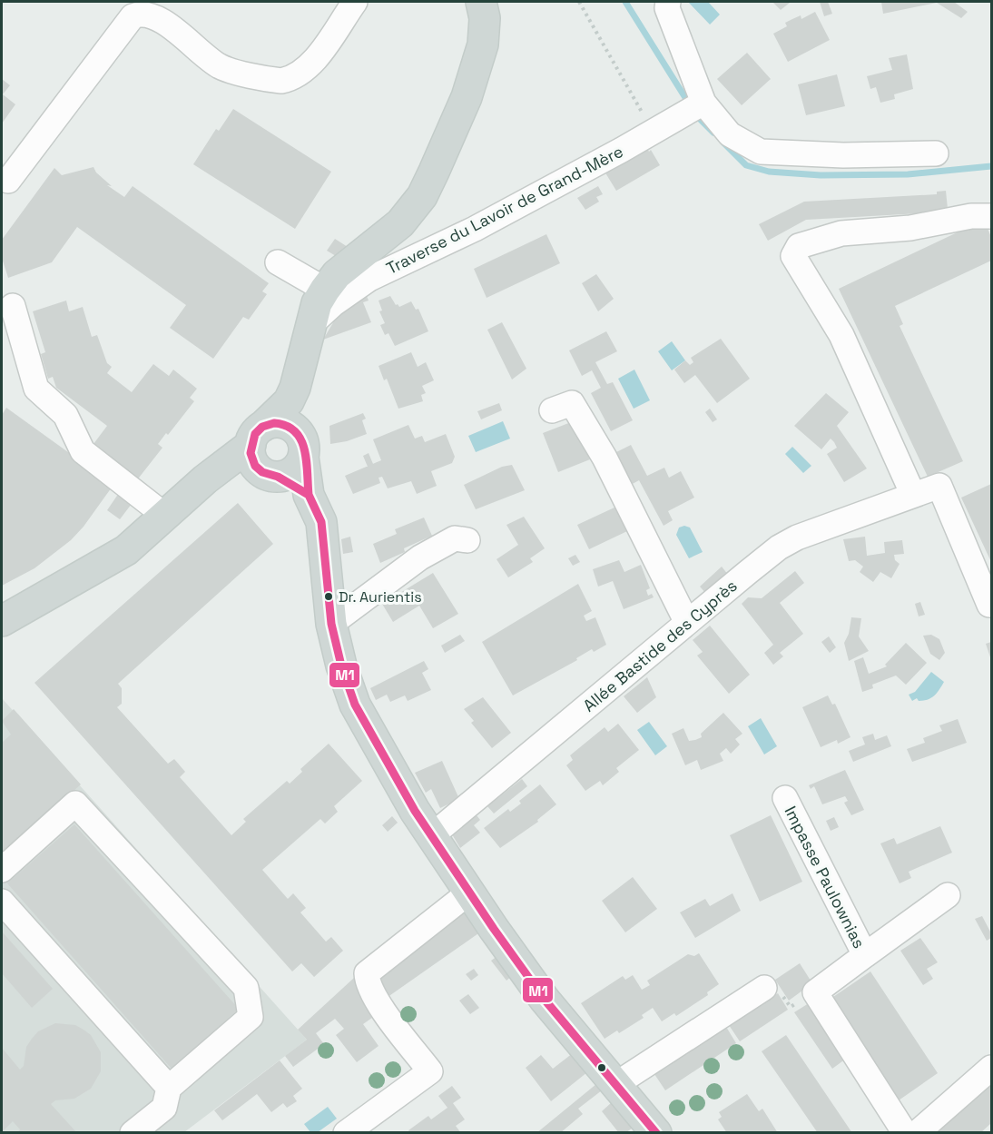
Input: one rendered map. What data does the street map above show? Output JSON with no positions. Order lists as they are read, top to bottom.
{
  "streets": {
    "street": ["Traverse du Lavoir de Grand-Mère", "Allée Bastide des Cyprès", "Impasse Paulownias"]
  },
  "places": ["Dr. Aurientis"],
  "lines": ["transit line M1"]
}
